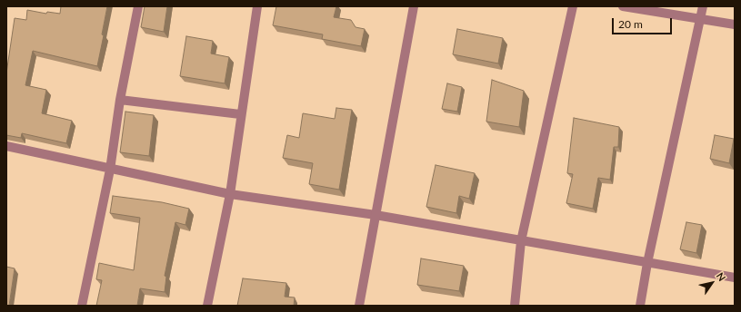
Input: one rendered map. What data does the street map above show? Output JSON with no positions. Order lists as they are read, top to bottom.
{
  "scale_bar": "20 m",
  "north": "top right"
}
